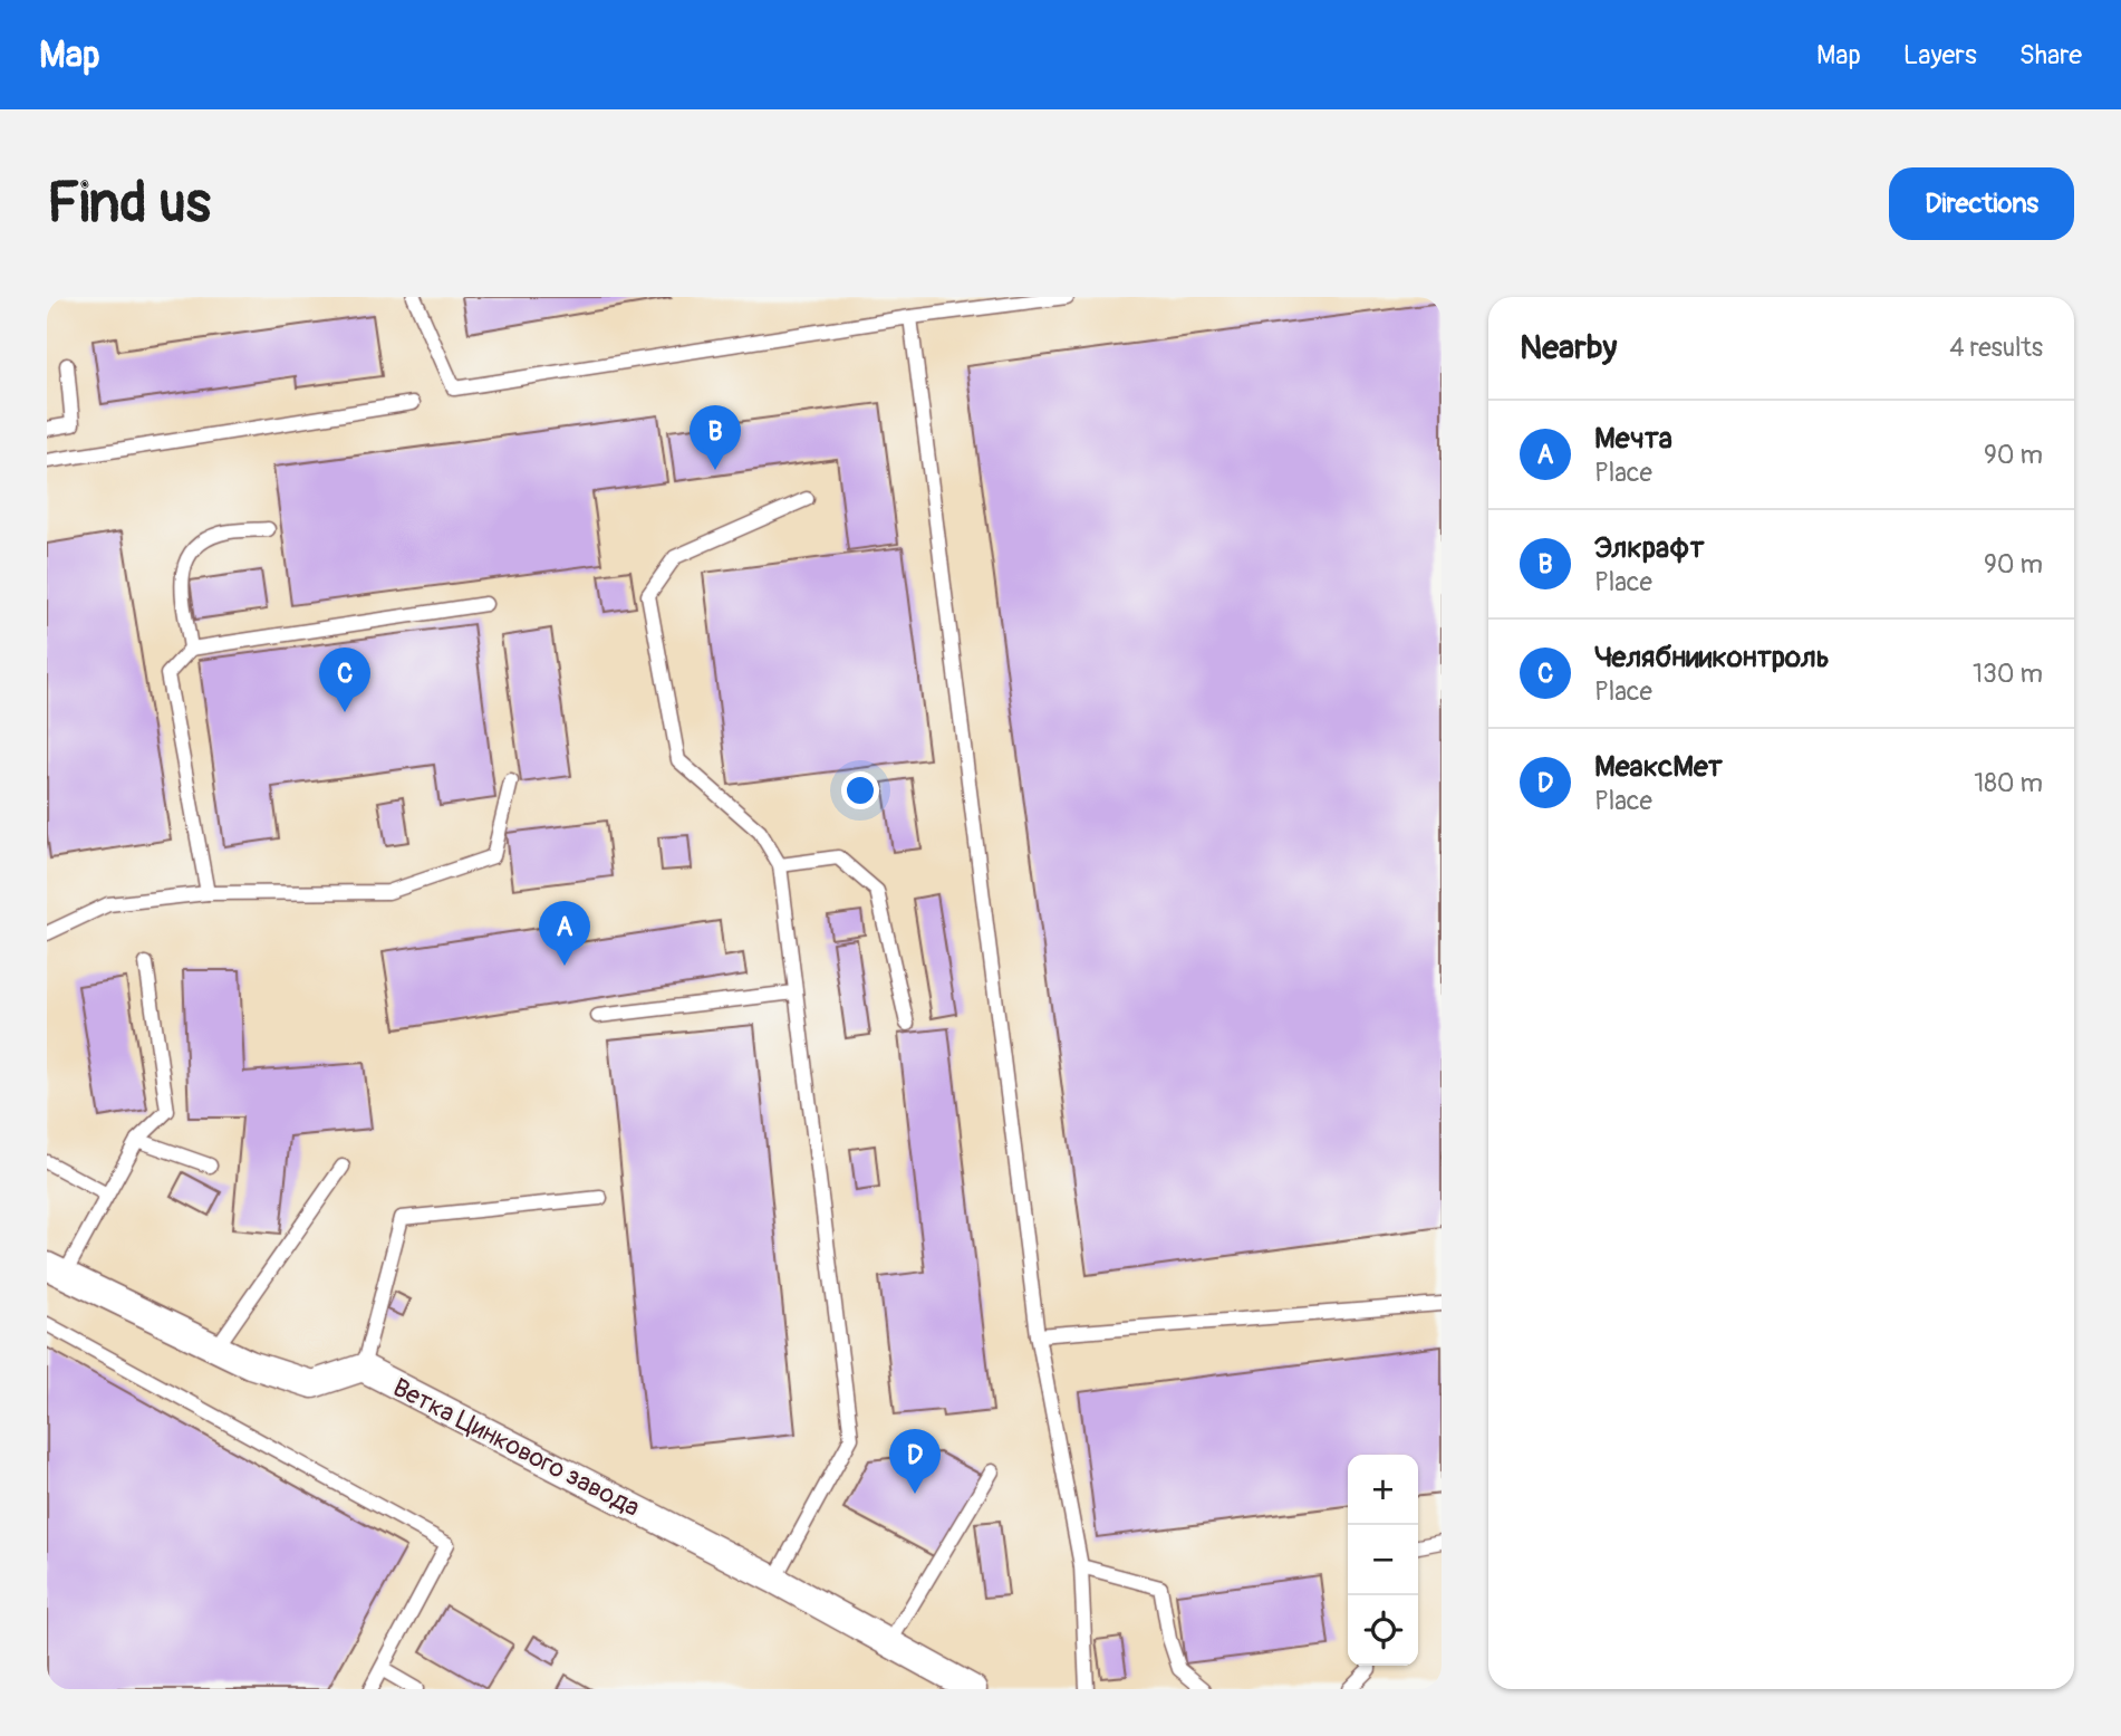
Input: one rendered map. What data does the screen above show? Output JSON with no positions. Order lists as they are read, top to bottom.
{
  "streets": {
    "street": ["Ветка Цинкового завода"]
  },
  "page": {
    "header": "Map",
    "nav": ["Map", "Layers", "Share"],
    "buttons": "Directions",
    "title": "Find us",
    "heading": ["Nearby", "4 results"],
    "list": [
      {
        "mark": "A",
        "name": "Мечта",
        "note": "Place",
        "value": "90 m"
      },
      {
        "mark": "B",
        "name": "Элкрафт",
        "note": "Place",
        "value": "90 m"
      },
      {
        "mark": "C",
        "name": "Челябнииконтроль",
        "note": "Place",
        "value": "130 m"
      },
      {
        "mark": "D",
        "name": "МеаксМет",
        "note": "Place",
        "value": "180 m"
      }
    ],
    "pins": [
      "B",
      "C",
      "A",
      "D"
    ],
    "map_buttons": ["+", "−"]
  }
}
